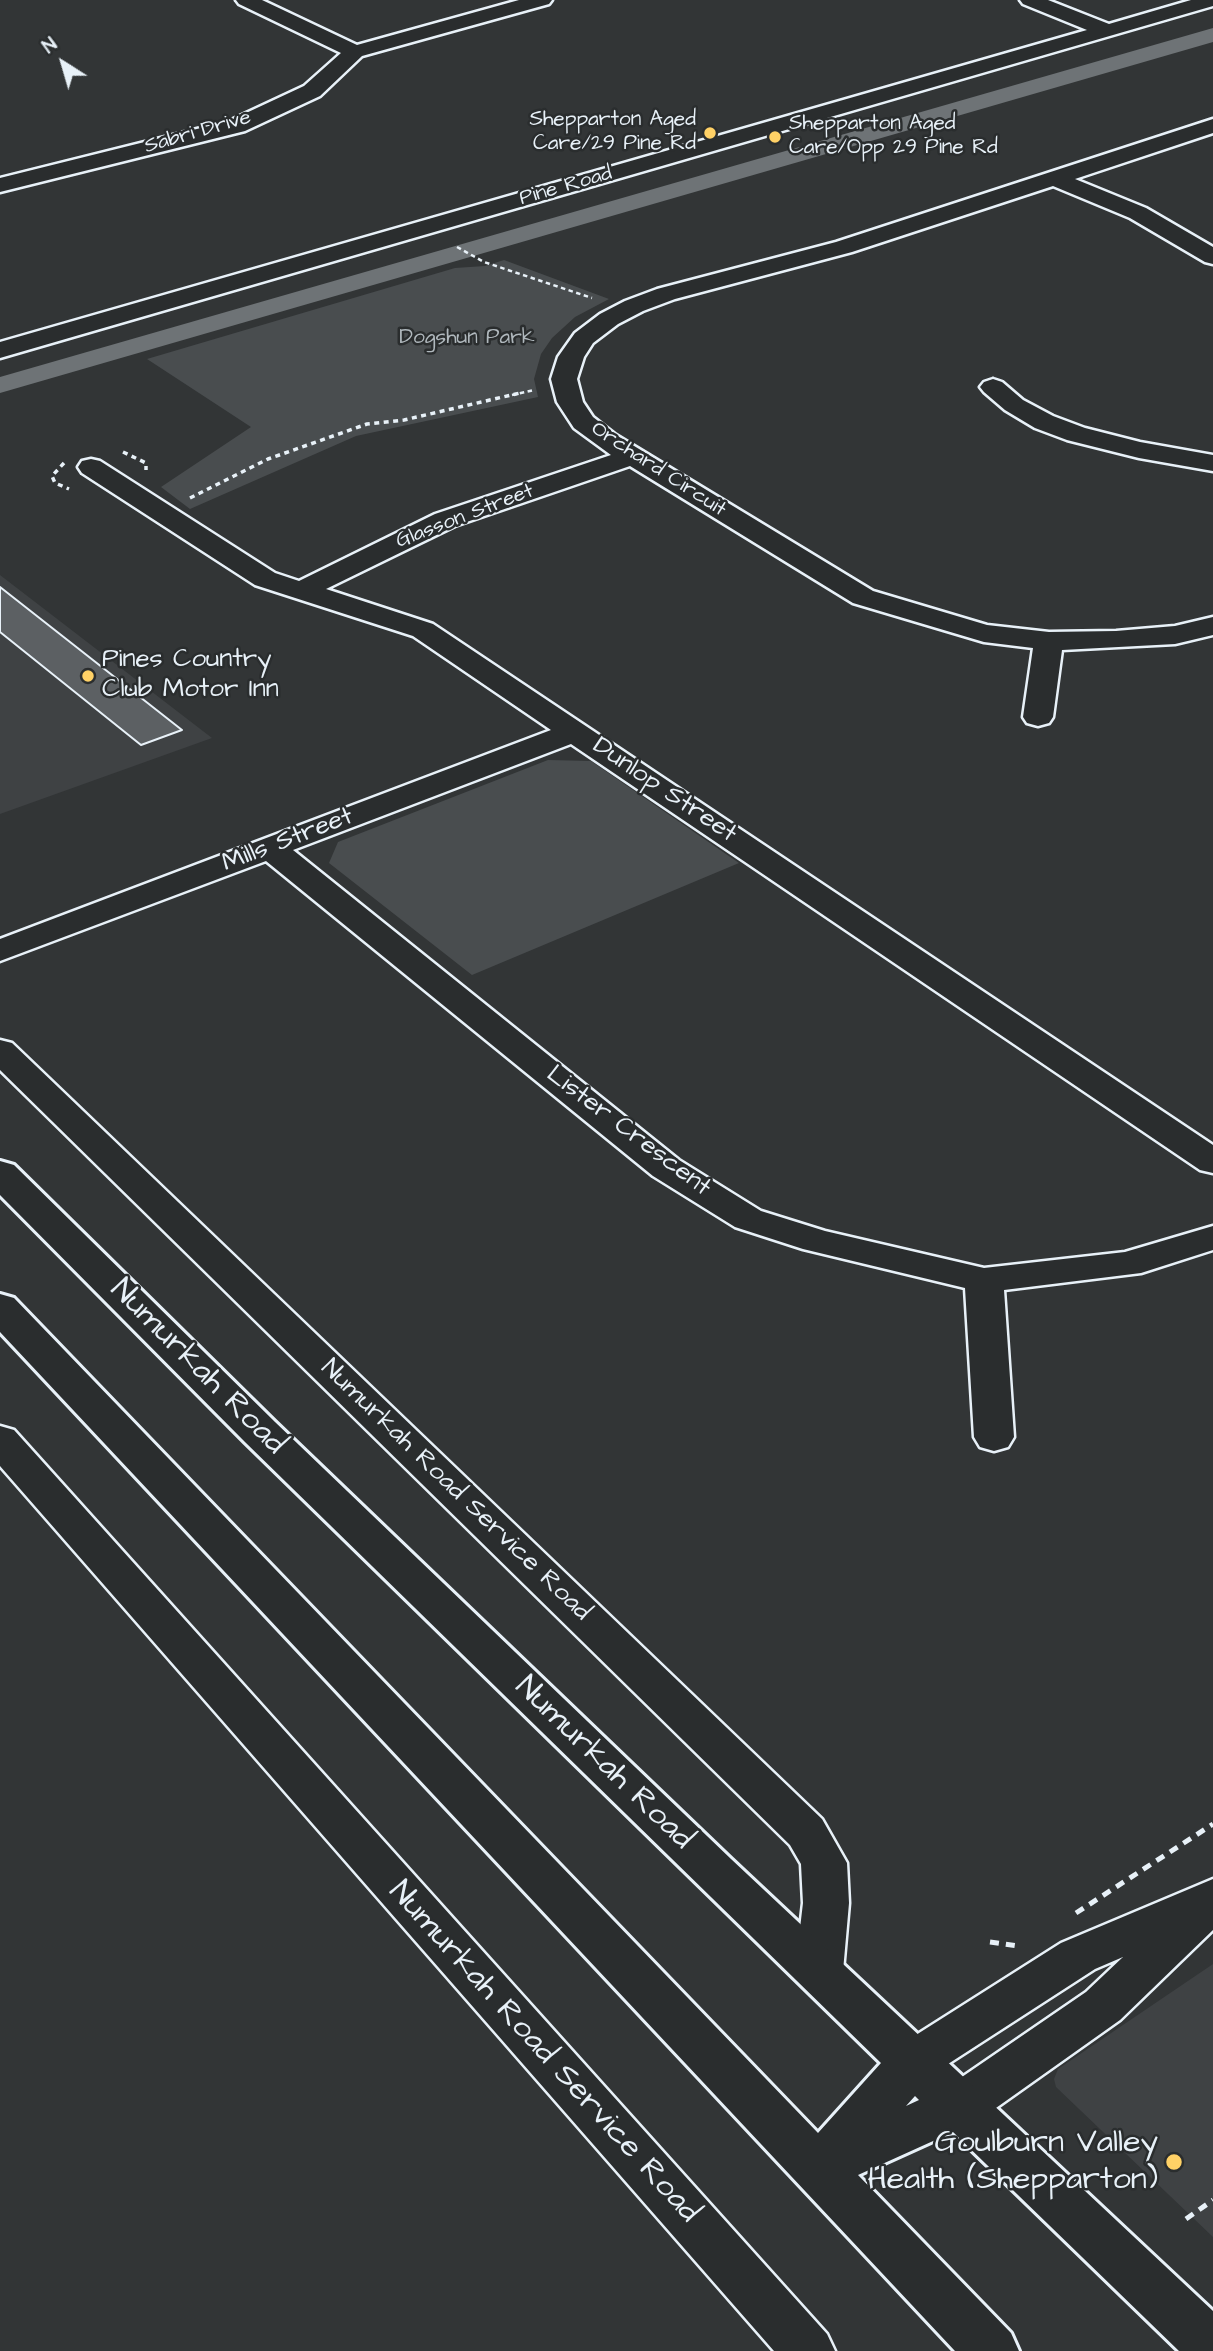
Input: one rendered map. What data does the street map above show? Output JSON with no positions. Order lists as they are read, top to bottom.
{
  "streets": {
    "highway": ["Numurkah Road"],
    "street": [
      "Sabri Drive",
      "Pine Road",
      "Orchard Circuit",
      "Glasson Street",
      "Dunlop Street",
      "Mills Street",
      "Lister Crescent",
      "Numurkah Road Service Road"
    ]
  },
  "crossings": [
    ["Orchard Circuit", "Glasson Street"],
    ["Glasson Street", "Dunlop Street"],
    ["Dunlop Street", "Mills Street"],
    ["Mills Street", "Lister Crescent"],
    ["Numurkah Road", "Numurkah Road Service Road"]
  ],
  "parks": ["Dogshun Park"],
  "places": [
    "Shepparton Aged Care/29 Pine Rd",
    "Shepparton Aged Care/Opp 29 Pine Rd",
    "Pines Country Club Motor Inn",
    "Goulburn Valley Health (Shepparton)"
  ],
  "north": "top left"
}
